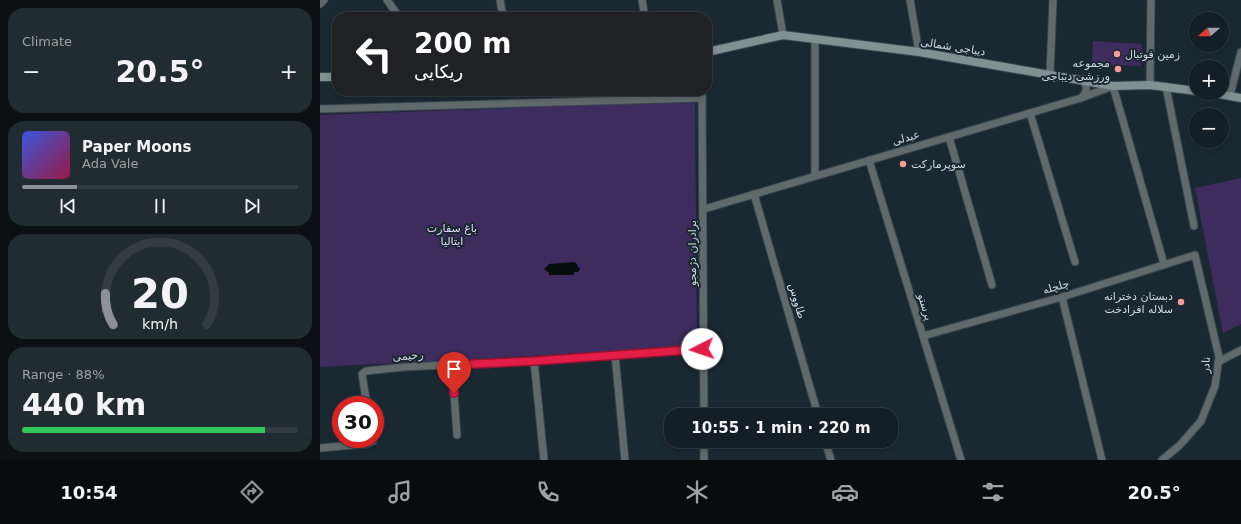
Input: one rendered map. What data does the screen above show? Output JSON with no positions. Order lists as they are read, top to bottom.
{
  "streets": {
    "main road": ["دیباجی شمالی"],
    "street": [
      "عبدلی",
      "برادران دژمجو",
      "چلچله",
      "طاووس",
      "پرستو",
      "رحیمی",
      "نادر"
    ]
  },
  "crossings": [
    ["دیباجی شمالی", "عبدلی"],
    ["عبدلی", "برادران دژمجو"],
    ["عبدلی", "طاووس"],
    ["عبدلی", "پرستو"],
    ["برادران دژمجو", "رحیمی"],
    ["چلچله", "پرستو"],
    ["چلچله", "نادر"]
  ],
  "parks": ["باغ سفارت ایتالیا"],
  "places": [
    "زمین فوتبال",
    "مجموعه ورزشی دیباجی",
    "سوپرمارکت",
    "دبستان دخترانه سلاله افرادخت"
  ],
  "north": "left",
  "page": {
    "tile": [
      "Climate",
      ["Range · 88%", "440 km"]
    ],
    "map_buttons": ["+", "−"],
    "turn": ["200 m", "ریکایی"],
    "heat": ["−", "20.5°", "+"],
    "song": ["Paper Moons", "Ada Vale"],
    "limit": "30",
    "trip": "10:55 · 1 min · 220 m",
    "tabs": ["10:54", "20.5°"],
    "gauge": ["20", "km/h"]
  }
}
